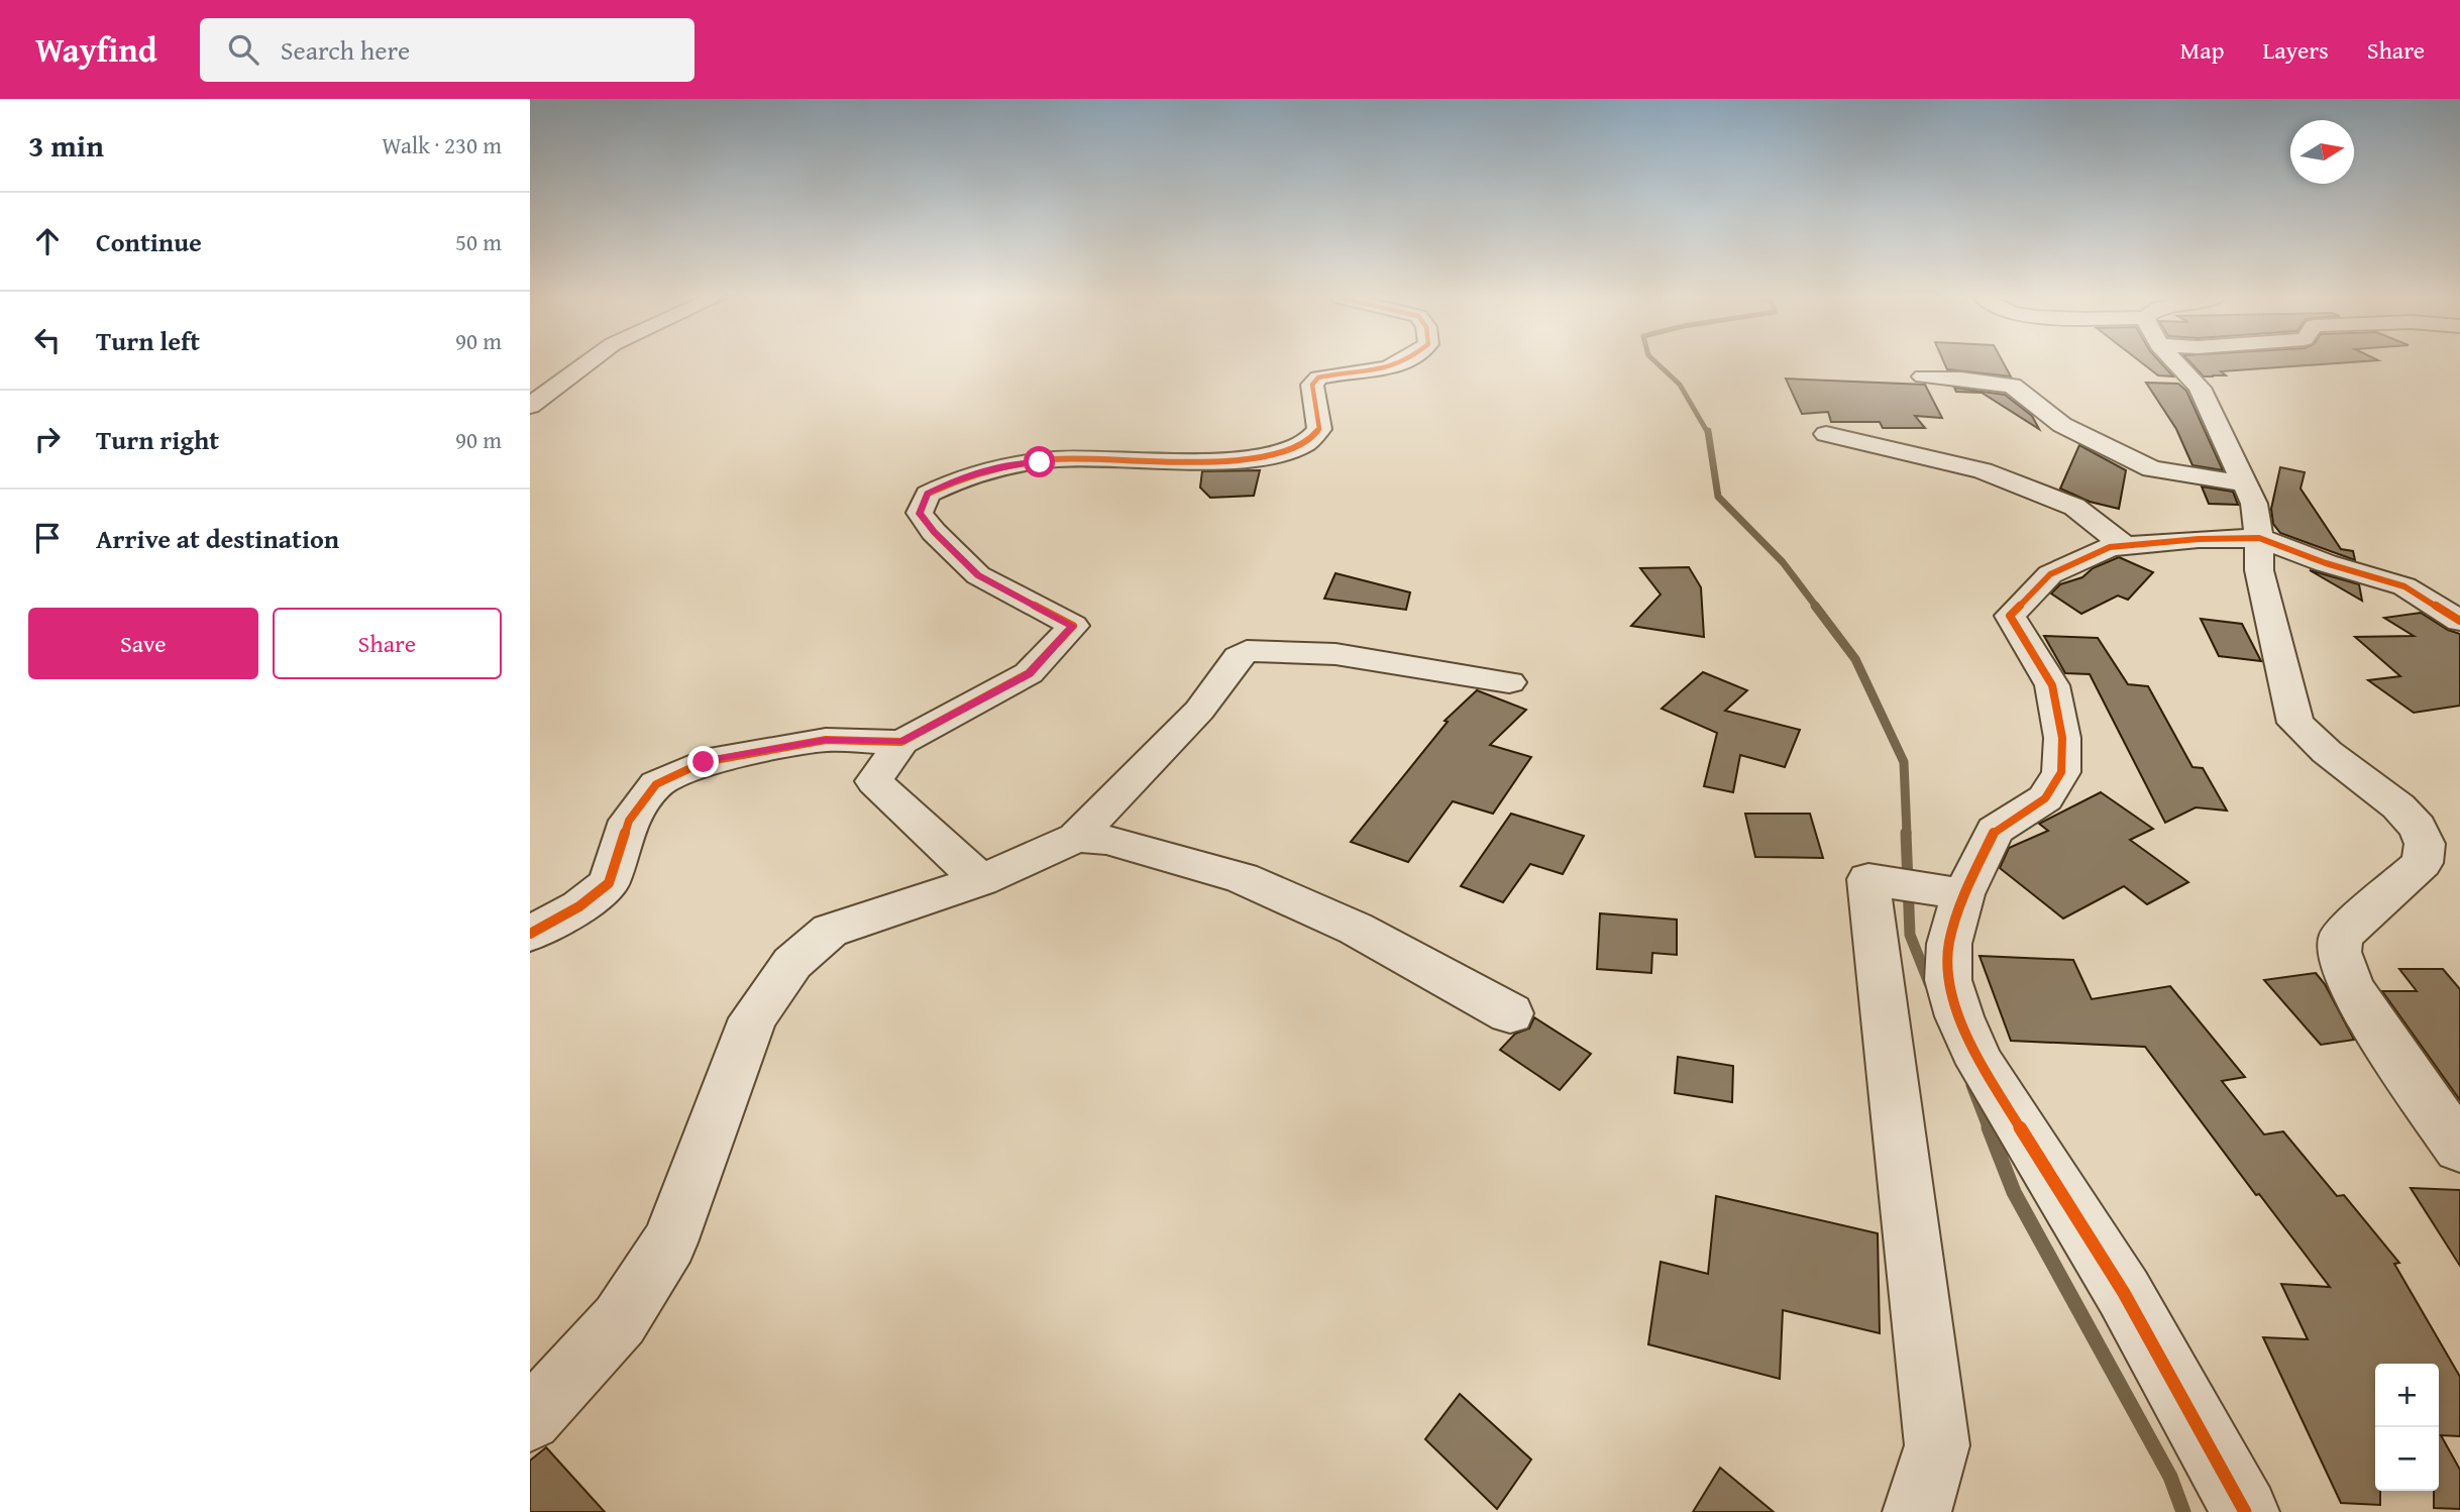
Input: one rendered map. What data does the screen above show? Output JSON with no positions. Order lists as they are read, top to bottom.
{
  "north": "right",
  "page": {
    "header": "Wayfind",
    "search": "Search here",
    "nav": ["Map", "Layers", "Share"],
    "heading": ["3 min", "Walk · 230 m"],
    "list": [
      ["Continue", "50 m"],
      ["Turn left", "90 m"],
      ["Turn right", "90 m"],
      "Arrive at destination"
    ],
    "buttons": ["Save", "Share"],
    "map_buttons": ["+", "−"]
  }
}
